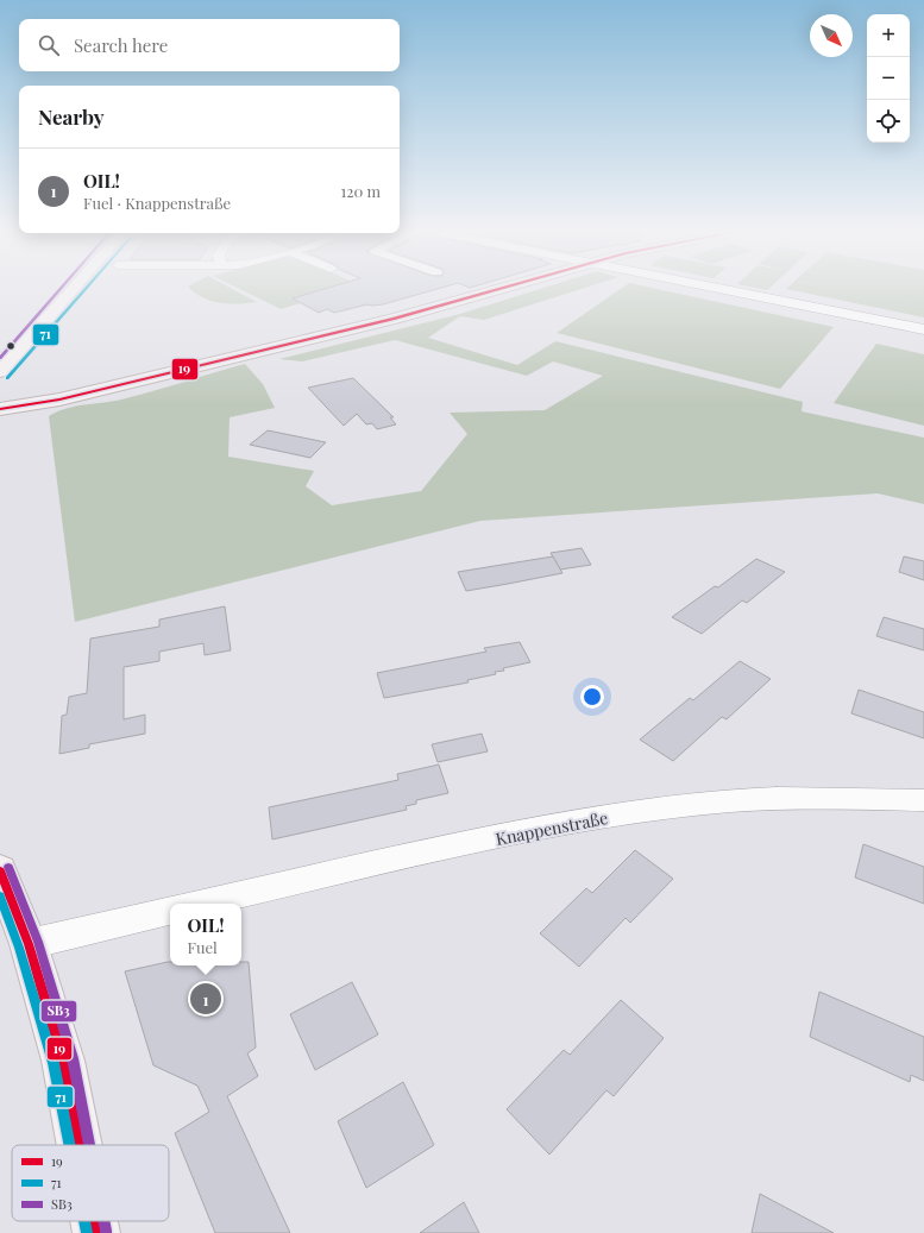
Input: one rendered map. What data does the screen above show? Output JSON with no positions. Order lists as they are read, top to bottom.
{
  "streets": {
    "street": ["Knappenstraße"]
  },
  "lines": ["transit line 19", "transit line 71", "transit line SB3"],
  "legend": ["19", "71", "SB3"],
  "north": "bottom right",
  "page": {
    "map_buttons": ["+", "−"],
    "search": "Search here",
    "heading": "Nearby",
    "list": [
      {
        "mark": "1",
        "name": "OIL!",
        "note": "Fuel · Knappenstraße",
        "value": "120 m"
      }
    ],
    "popup": ["OIL!", "Fuel"],
    "pins": "1"
  }
}
